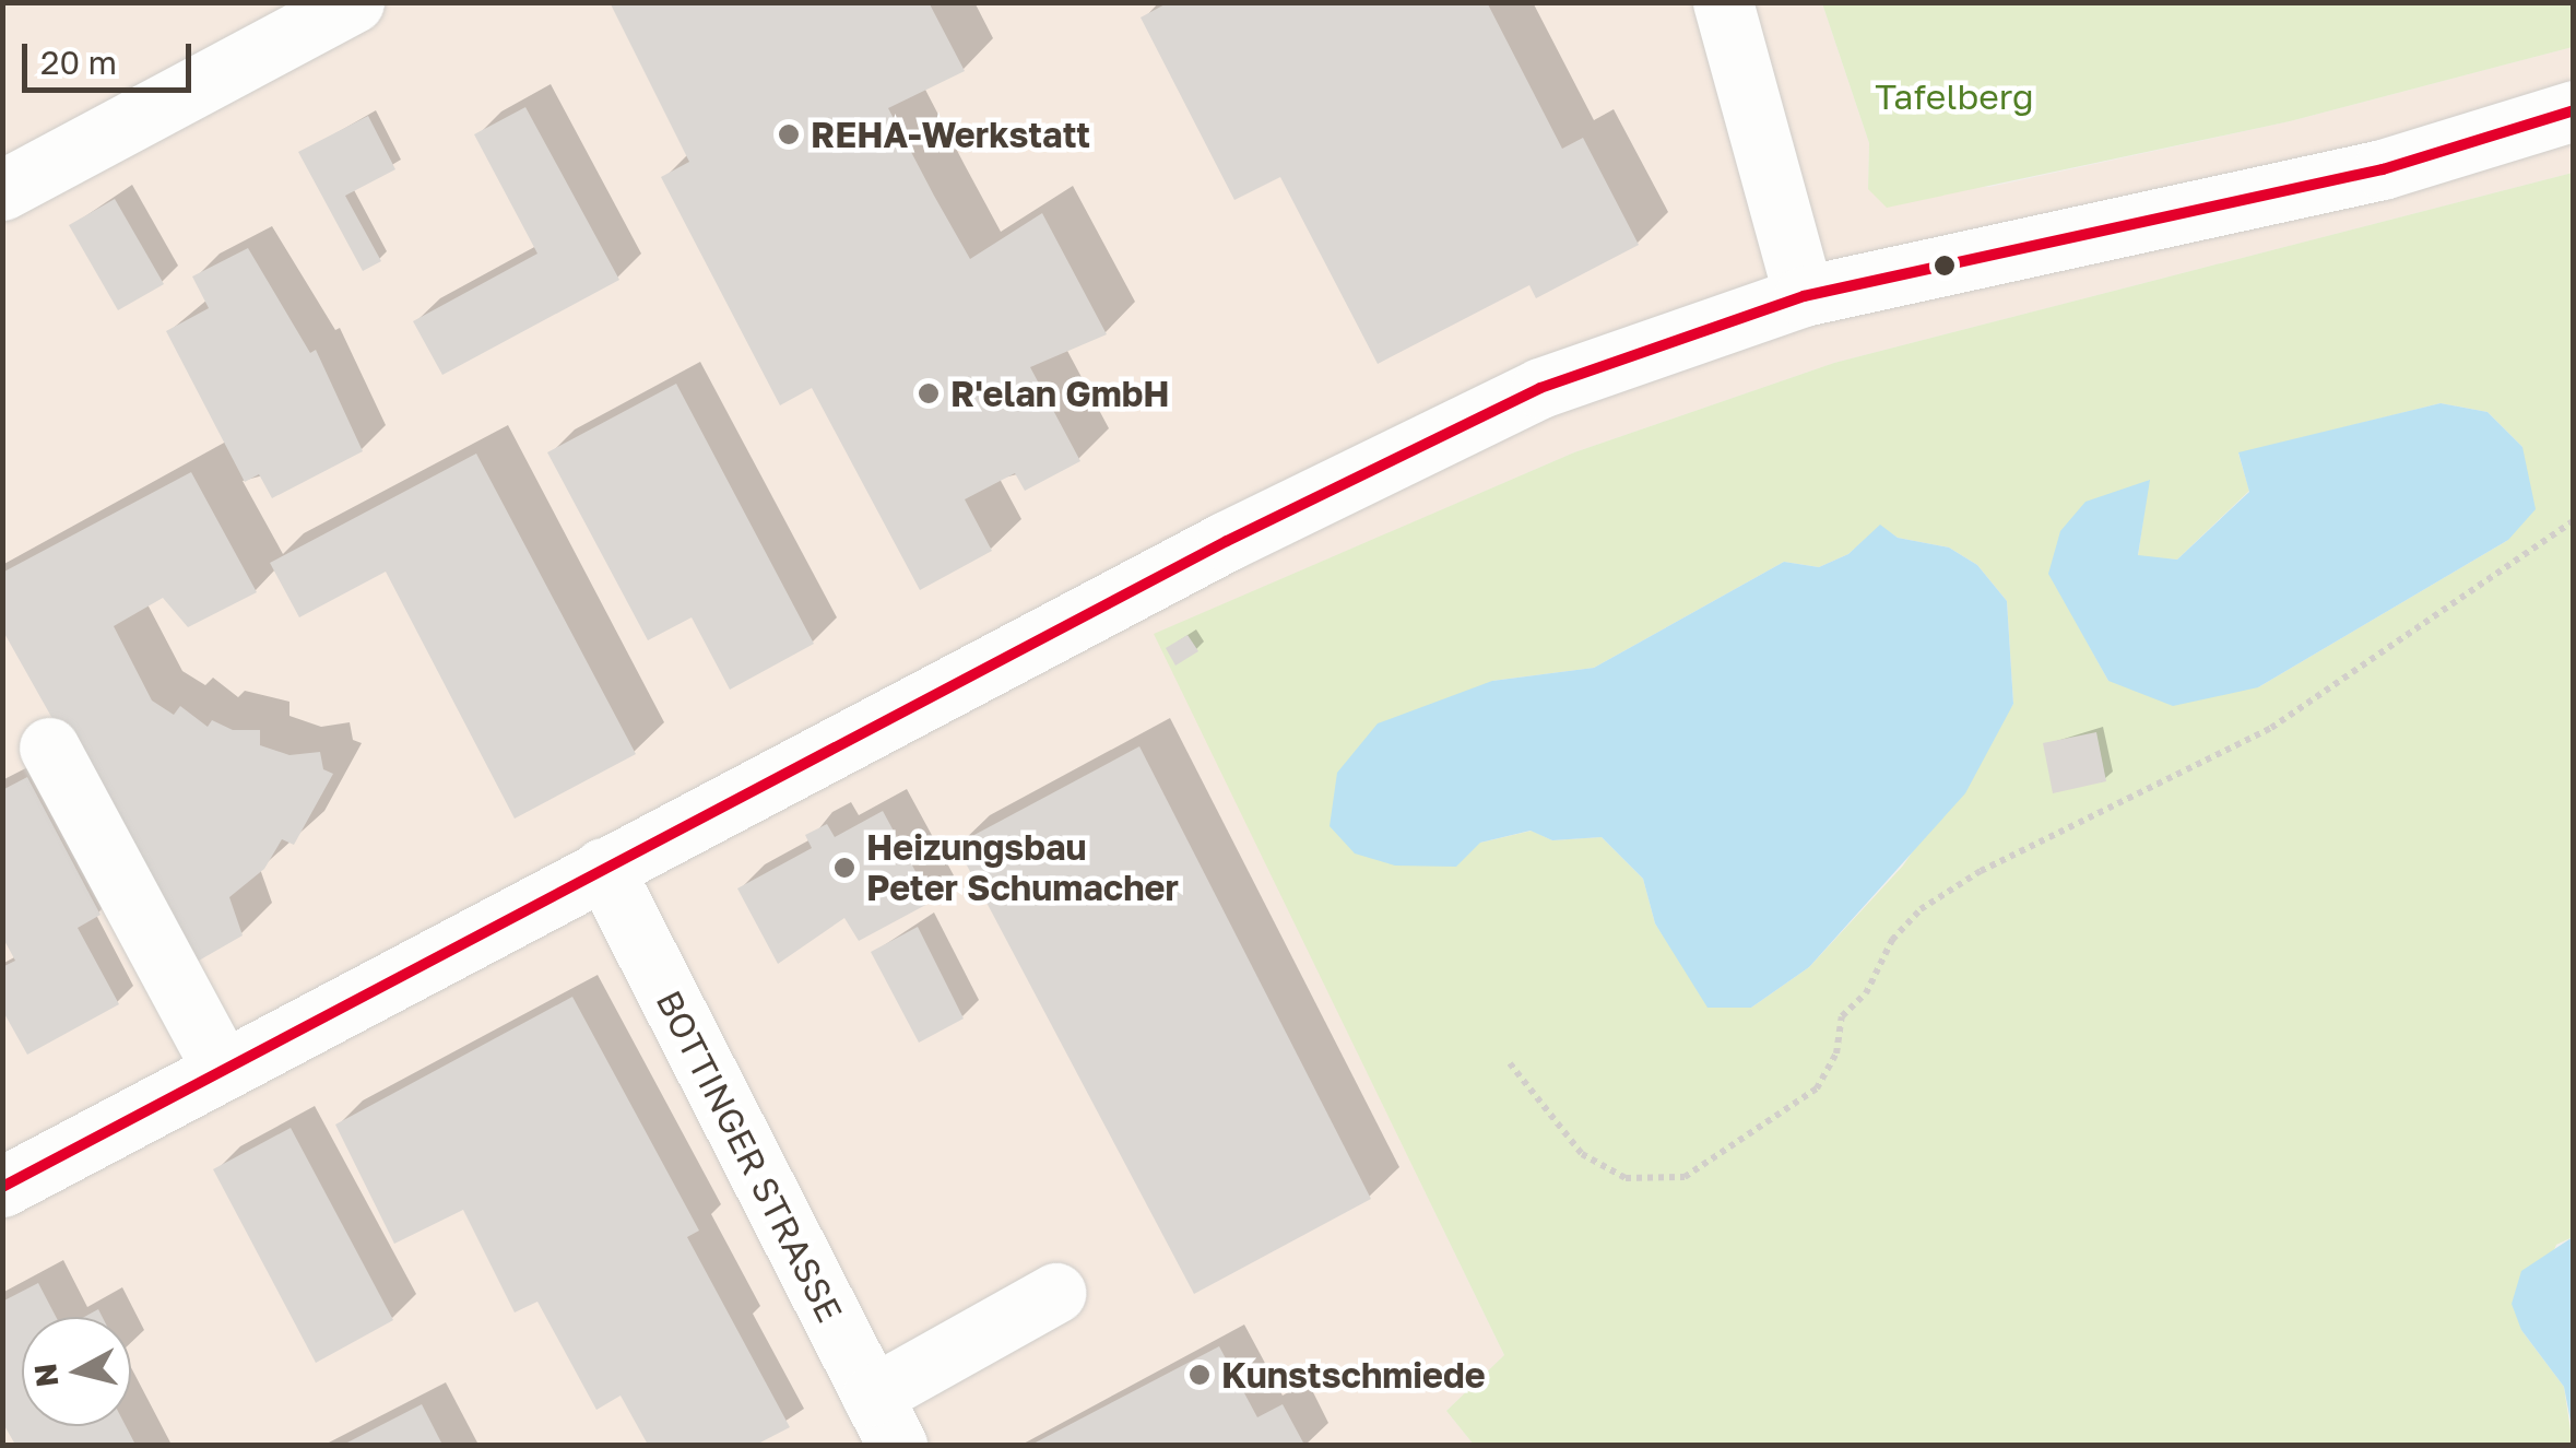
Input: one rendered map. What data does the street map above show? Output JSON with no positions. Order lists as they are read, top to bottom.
{
  "streets": {
    "street": ["BOTTINGER STRASSE"]
  },
  "parks": ["Tafelberg"],
  "places": [
    "REHA-Werkstatt",
    "R'elan GmbH",
    "Heizungsbau Peter Schumacher",
    "Kunstschmiede"
  ],
  "scale_bar": "20 m",
  "north": "left"
}
